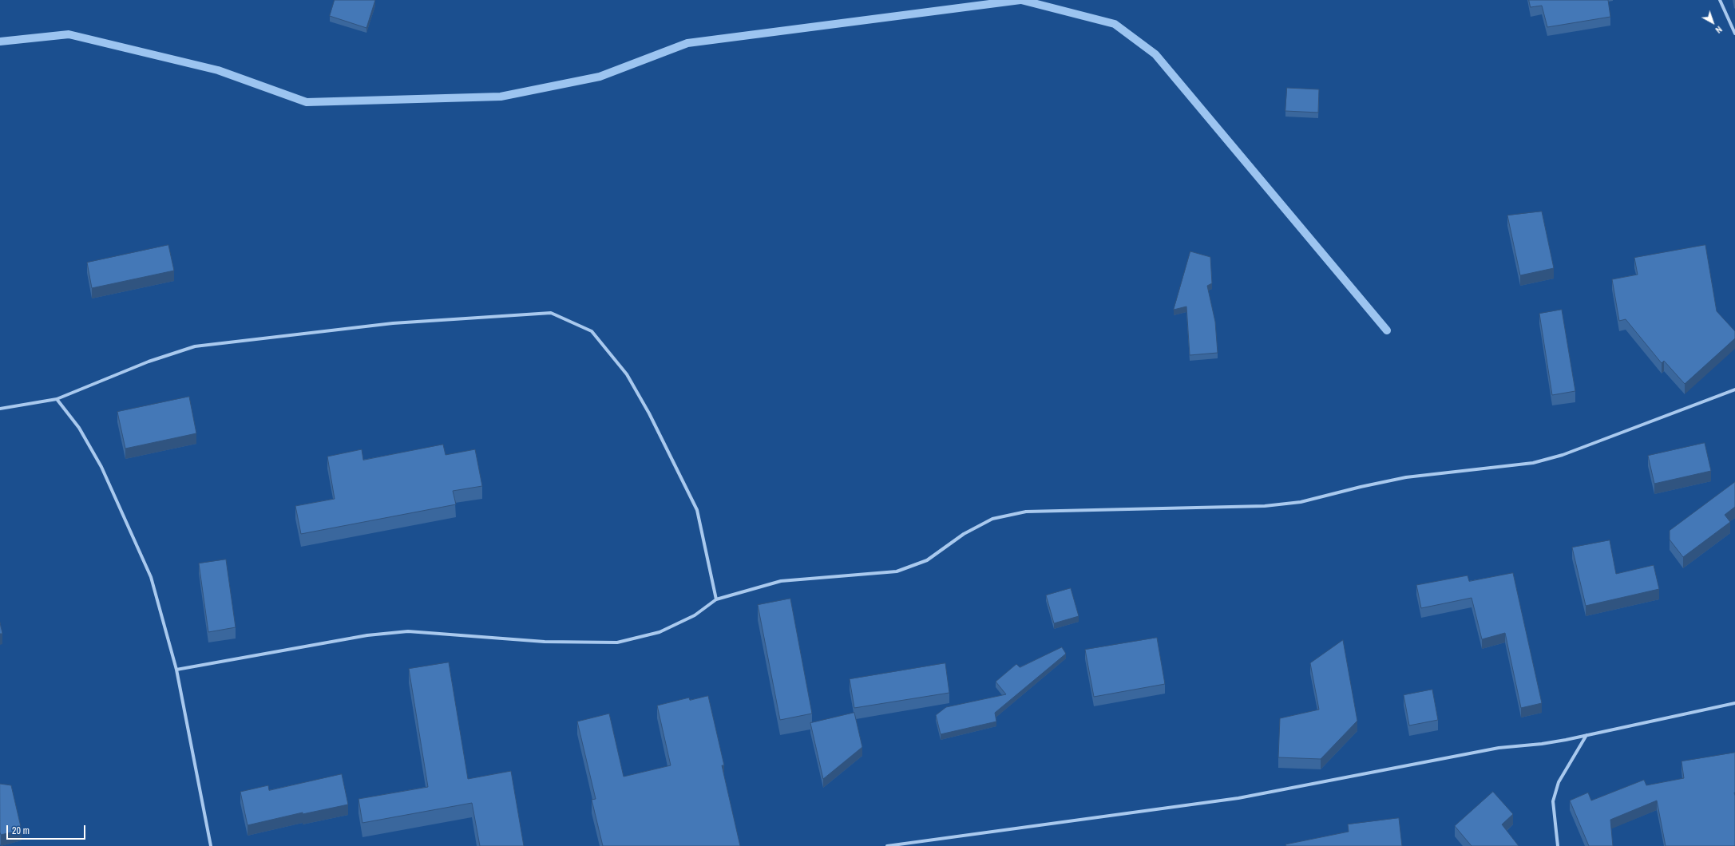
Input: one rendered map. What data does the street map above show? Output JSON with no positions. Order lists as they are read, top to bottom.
{
  "scale_bar": "20 m",
  "north": "bottom right"
}
